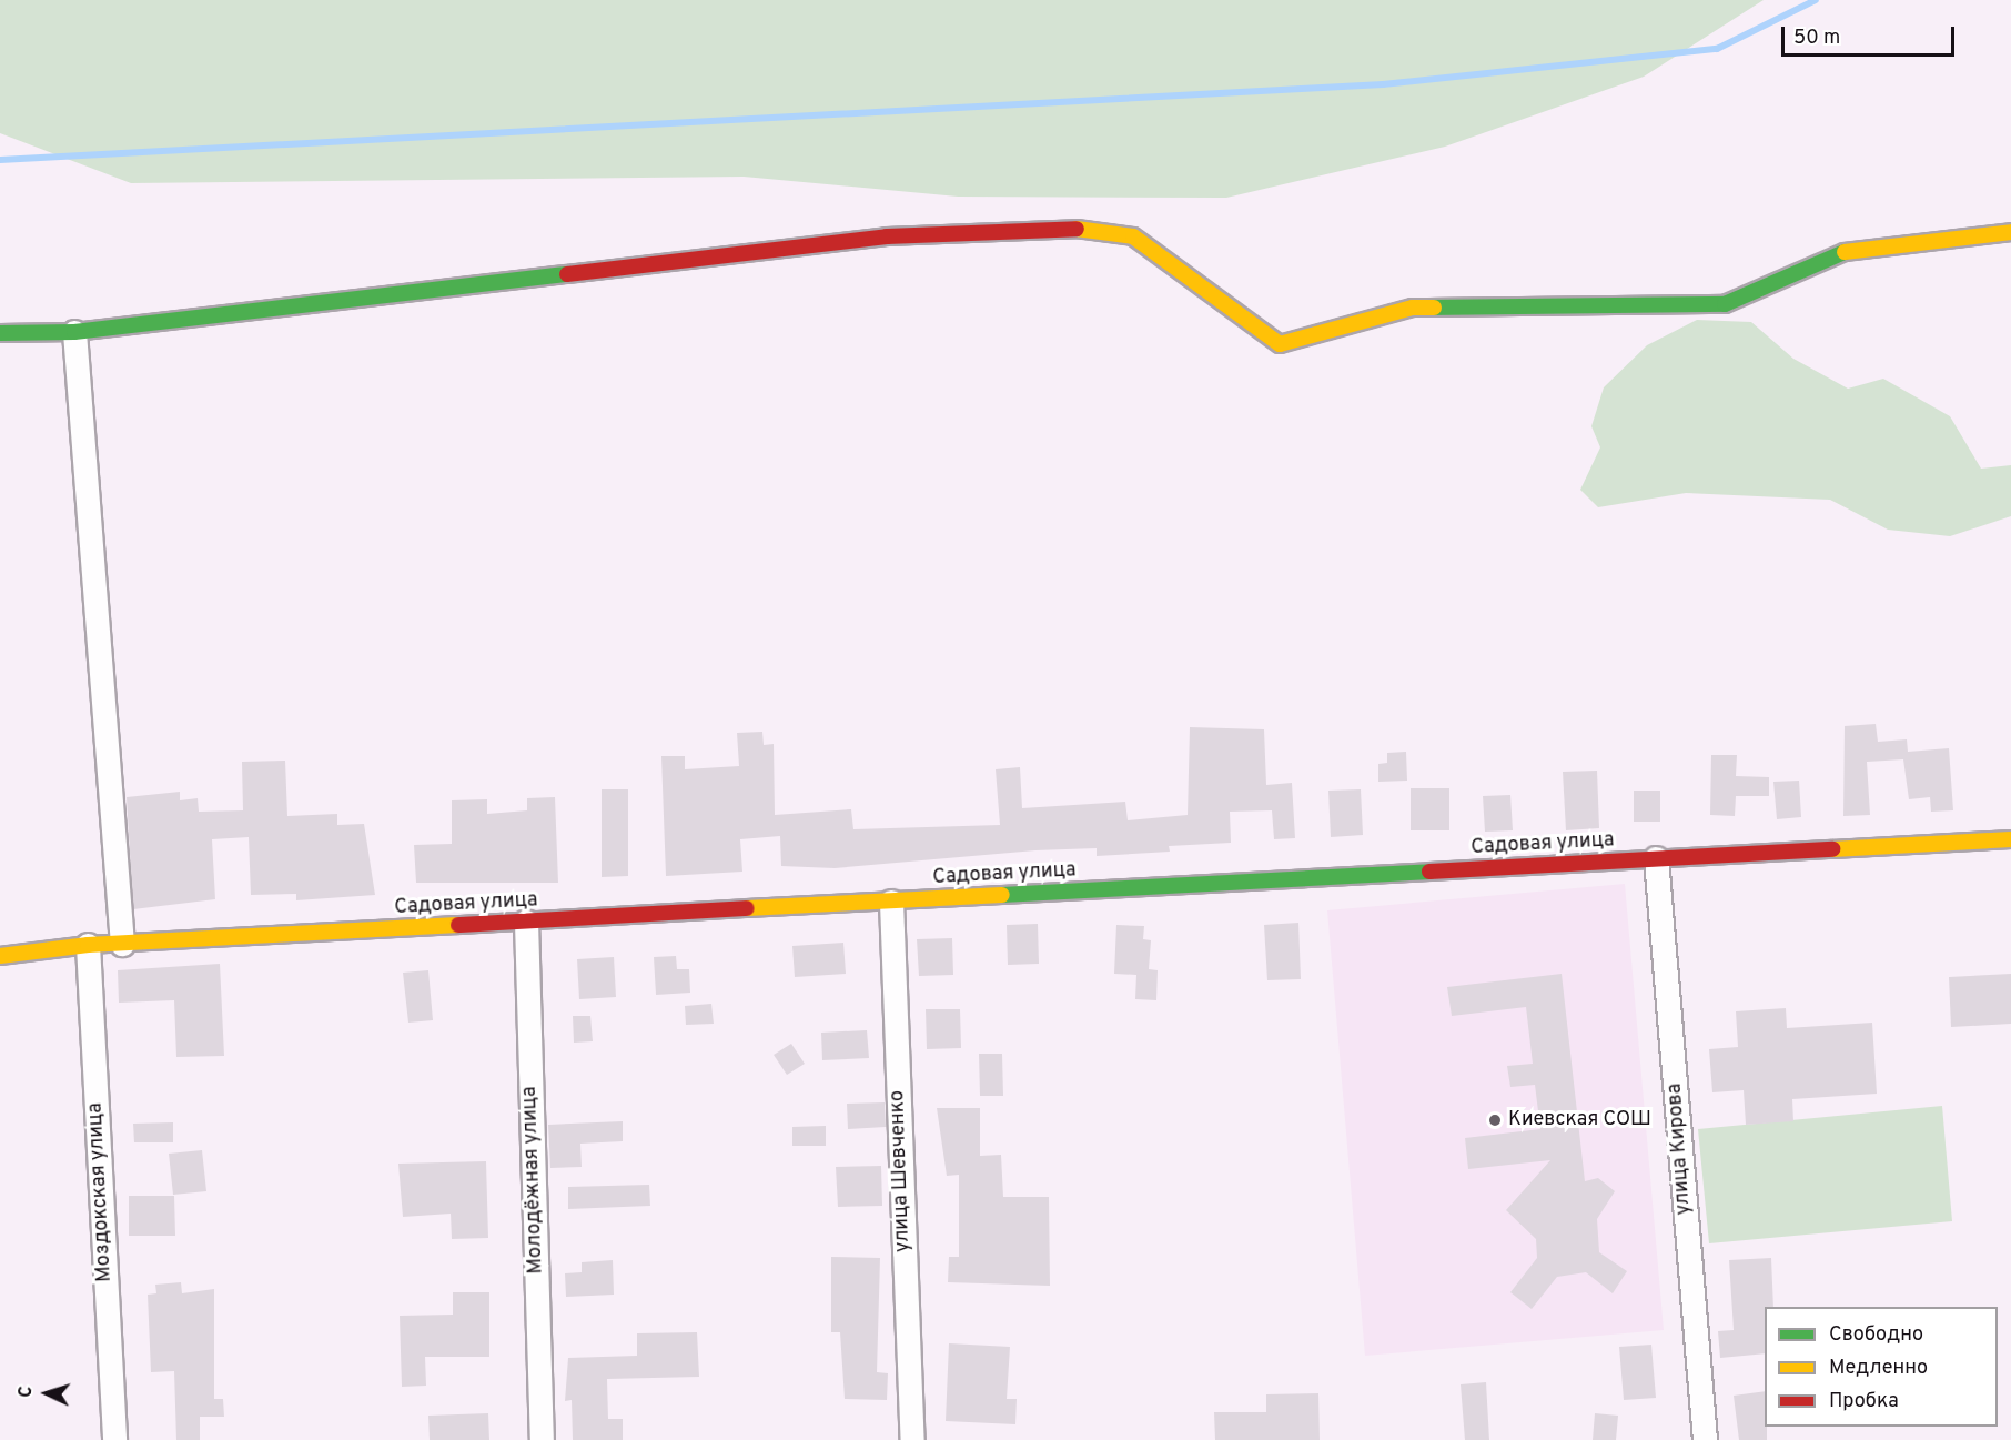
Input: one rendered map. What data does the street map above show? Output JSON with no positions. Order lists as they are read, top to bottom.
{
  "streets": {
    "street": [
      "Садовая улица",
      "улица Кирова",
      "улица Шевченко",
      "Молодёжная улица",
      "Моздокская улица"
    ]
  },
  "crossings": [
    ["Садовая улица", "улица Кирова"],
    ["Садовая улица", "улица Шевченко"],
    ["Садовая улица", "Молодёжная улица"],
    ["Садовая улица", "Моздокская улица"]
  ],
  "places": ["Киевская СОШ"],
  "legend": ["Свободно", "Медленно", "Пробка"],
  "scale_bar": "50 m",
  "north": "left"
}
